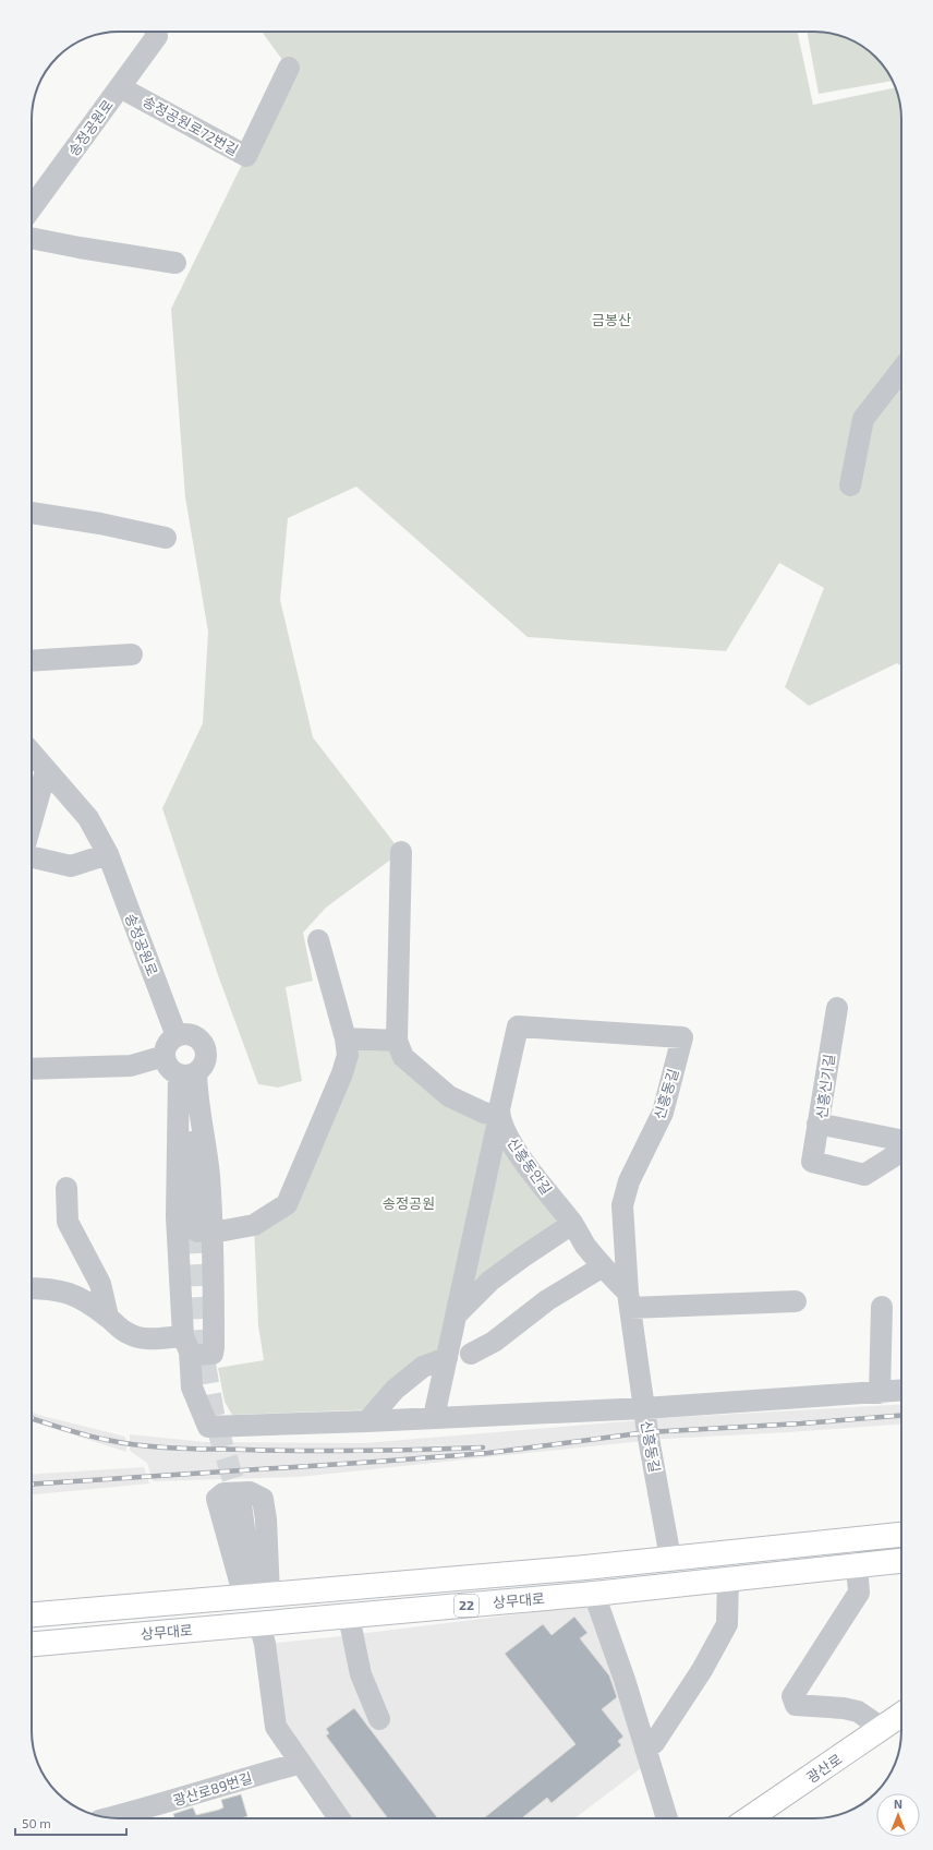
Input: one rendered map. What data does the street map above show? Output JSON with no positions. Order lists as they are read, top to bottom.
{
  "streets": {
    "main road": ["상무대로", "22", "광산로"],
    "street": [
      "송정공원로72번길",
      "송정공원로",
      "신흥신기길",
      "신흥동길",
      "신흥동안길",
      "광산로89번길"
    ]
  },
  "crossings": [
    ["송정공원로72번길", "송정공원로"],
    ["신흥동길", "신흥동안길"],
    ["신흥동길", "상무대로"]
  ],
  "parks": ["금봉산", "송정공원"],
  "scale_bar": "50 m",
  "north": "top"
}
